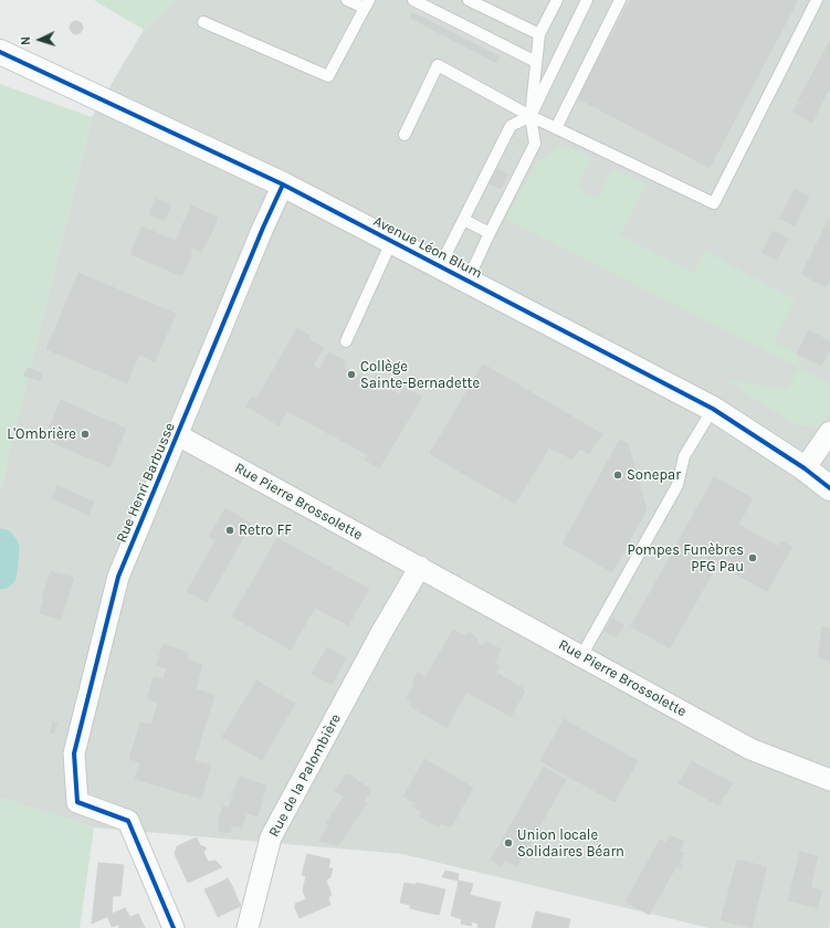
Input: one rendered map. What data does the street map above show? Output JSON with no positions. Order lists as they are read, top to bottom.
{
  "streets": {
    "street": [
      "Avenue Léon Blum",
      "Rue Henri Barbusse",
      "Rue Pierre Brossolette",
      "Rue de la Palombière"
    ]
  },
  "crossings": [
    ["Avenue Léon Blum", "Rue Henri Barbusse"],
    ["Rue Henri Barbusse", "Rue Pierre Brossolette"],
    ["Rue Pierre Brossolette", "Rue de la Palombière"]
  ],
  "places": [
    "Collège Sainte-Bernadette",
    "L'Ombrière",
    "Sonepar",
    "Retro FF",
    "Pompes Funèbres PFG Pau",
    "Union locale Solidaires Béarn"
  ],
  "north": "left"
}
